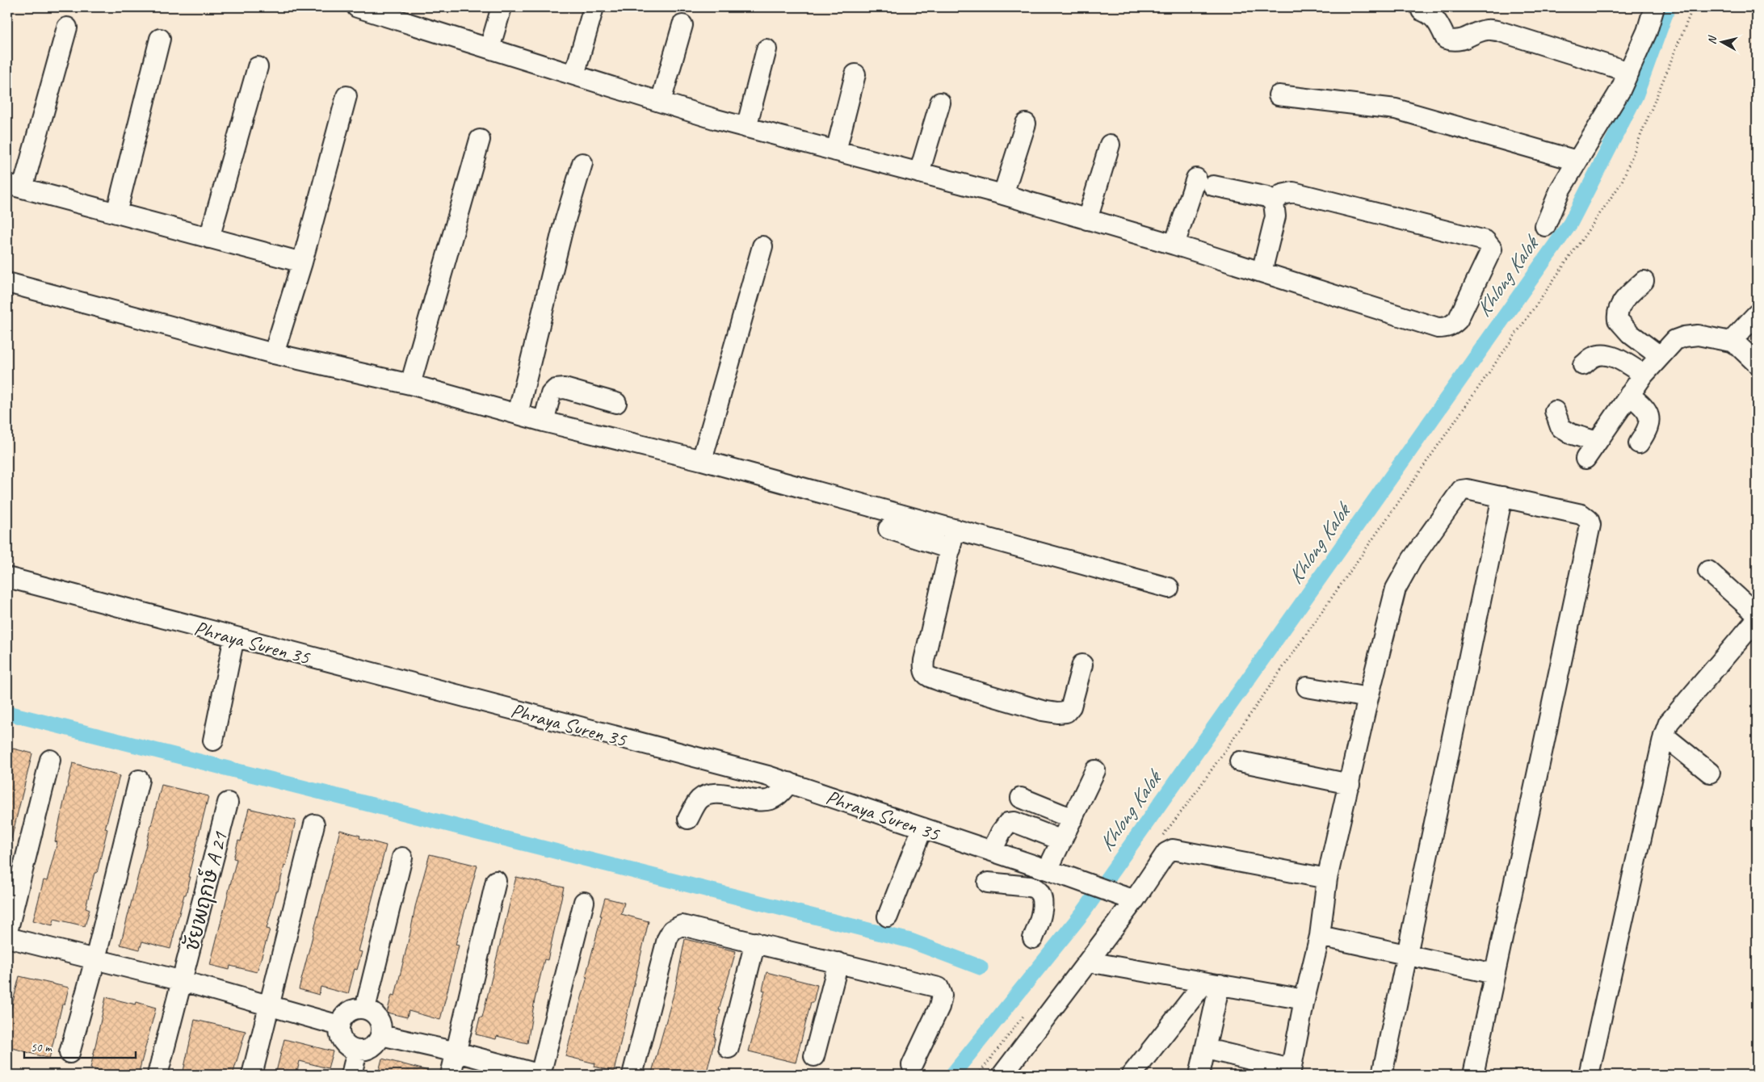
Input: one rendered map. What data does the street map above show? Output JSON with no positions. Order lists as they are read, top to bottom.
{
  "streets": {
    "street": ["Phraya Suren 35", "ชัยพฤกษ์ A 21"]
  },
  "water": ["Khlong Kalok"],
  "scale_bar": "50 m",
  "north": "left"
}
